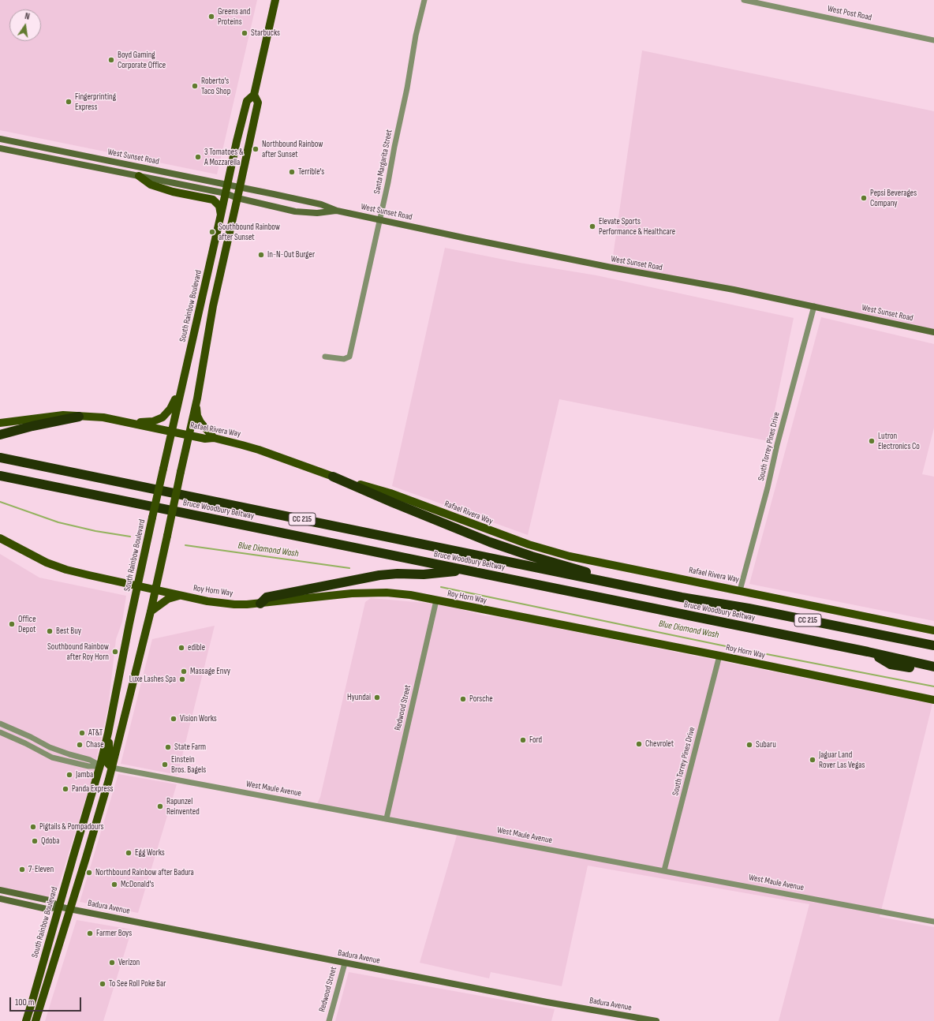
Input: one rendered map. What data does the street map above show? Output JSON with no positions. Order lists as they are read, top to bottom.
{
  "streets": {
    "highway": ["Bruce Woodbury Beltway", "CC 215"],
    "main road": [
      "West Sunset Road",
      "South Rainbow Boulevard",
      "Rafael Rivera Way",
      "Roy Horn Way",
      "Badura Avenue"
    ],
    "street": [
      "West Post Road",
      "Santa Margarita Street",
      "South Torrey Pines Drive",
      "Redwood Street",
      "West Maule Avenue"
    ]
  },
  "crossings": [
    ["West Sunset Road", "Santa Margarita Street"],
    ["West Sunset Road", "South Rainbow Boulevard"],
    ["West Sunset Road", "South Torrey Pines Drive"],
    ["South Rainbow Boulevard", "Rafael Rivera Way"],
    ["South Rainbow Boulevard", "Roy Horn Way"],
    ["South Rainbow Boulevard", "West Maule Avenue"],
    ["South Rainbow Boulevard", "Badura Avenue"],
    ["Rafael Rivera Way", "South Torrey Pines Drive"],
    ["South Torrey Pines Drive", "Roy Horn Way"],
    ["South Torrey Pines Drive", "West Maule Avenue"],
    ["Roy Horn Way", "Redwood Street"],
    ["Redwood Street", "West Maule Avenue"],
    ["Redwood Street", "Badura Avenue"]
  ],
  "water": ["Blue Diamond Wash"],
  "places": [
    "Greens and Proteins",
    "Starbucks",
    "Boyd Gaming Corporate Office",
    "Roberto's Taco Shop",
    "Fingerprinting Express",
    "Northbound Rainbow after Sunset",
    "3 Tomatoes & A Mozzarella",
    "Terrible's",
    "Pepsi Beverages Company",
    "Elevate Sports Performance & Healthcare",
    "Southbound Rainbow after Sunset",
    "In-N-Out Burger",
    "Lutron Electronics Co",
    "Office Depot",
    "Best Buy",
    "edible",
    "Southbound Rainbow after Roy Horn",
    "Massage Envy",
    "Luxe Lashes Spa",
    "Hyundai",
    "Porsche",
    "Vision Works",
    "AT&T",
    "Ford",
    "Chevrolet",
    "Chase",
    "Subaru",
    "State Farm",
    "Jaguar Land Rover Las Vegas",
    "Einstein Bros. Bagels",
    "Jamba",
    "Panda Express",
    "Rapunzel Reinvented",
    "Pigtails & Pompadours",
    "Qdoba",
    "Egg Works",
    "7-Eleven",
    "Northbound Rainbow after Badura",
    "McDonald's",
    "Farmer Boys",
    "Verizon",
    "To See Roll Poke Bar"
  ],
  "scale_bar": "100 m",
  "north": "top"
}
